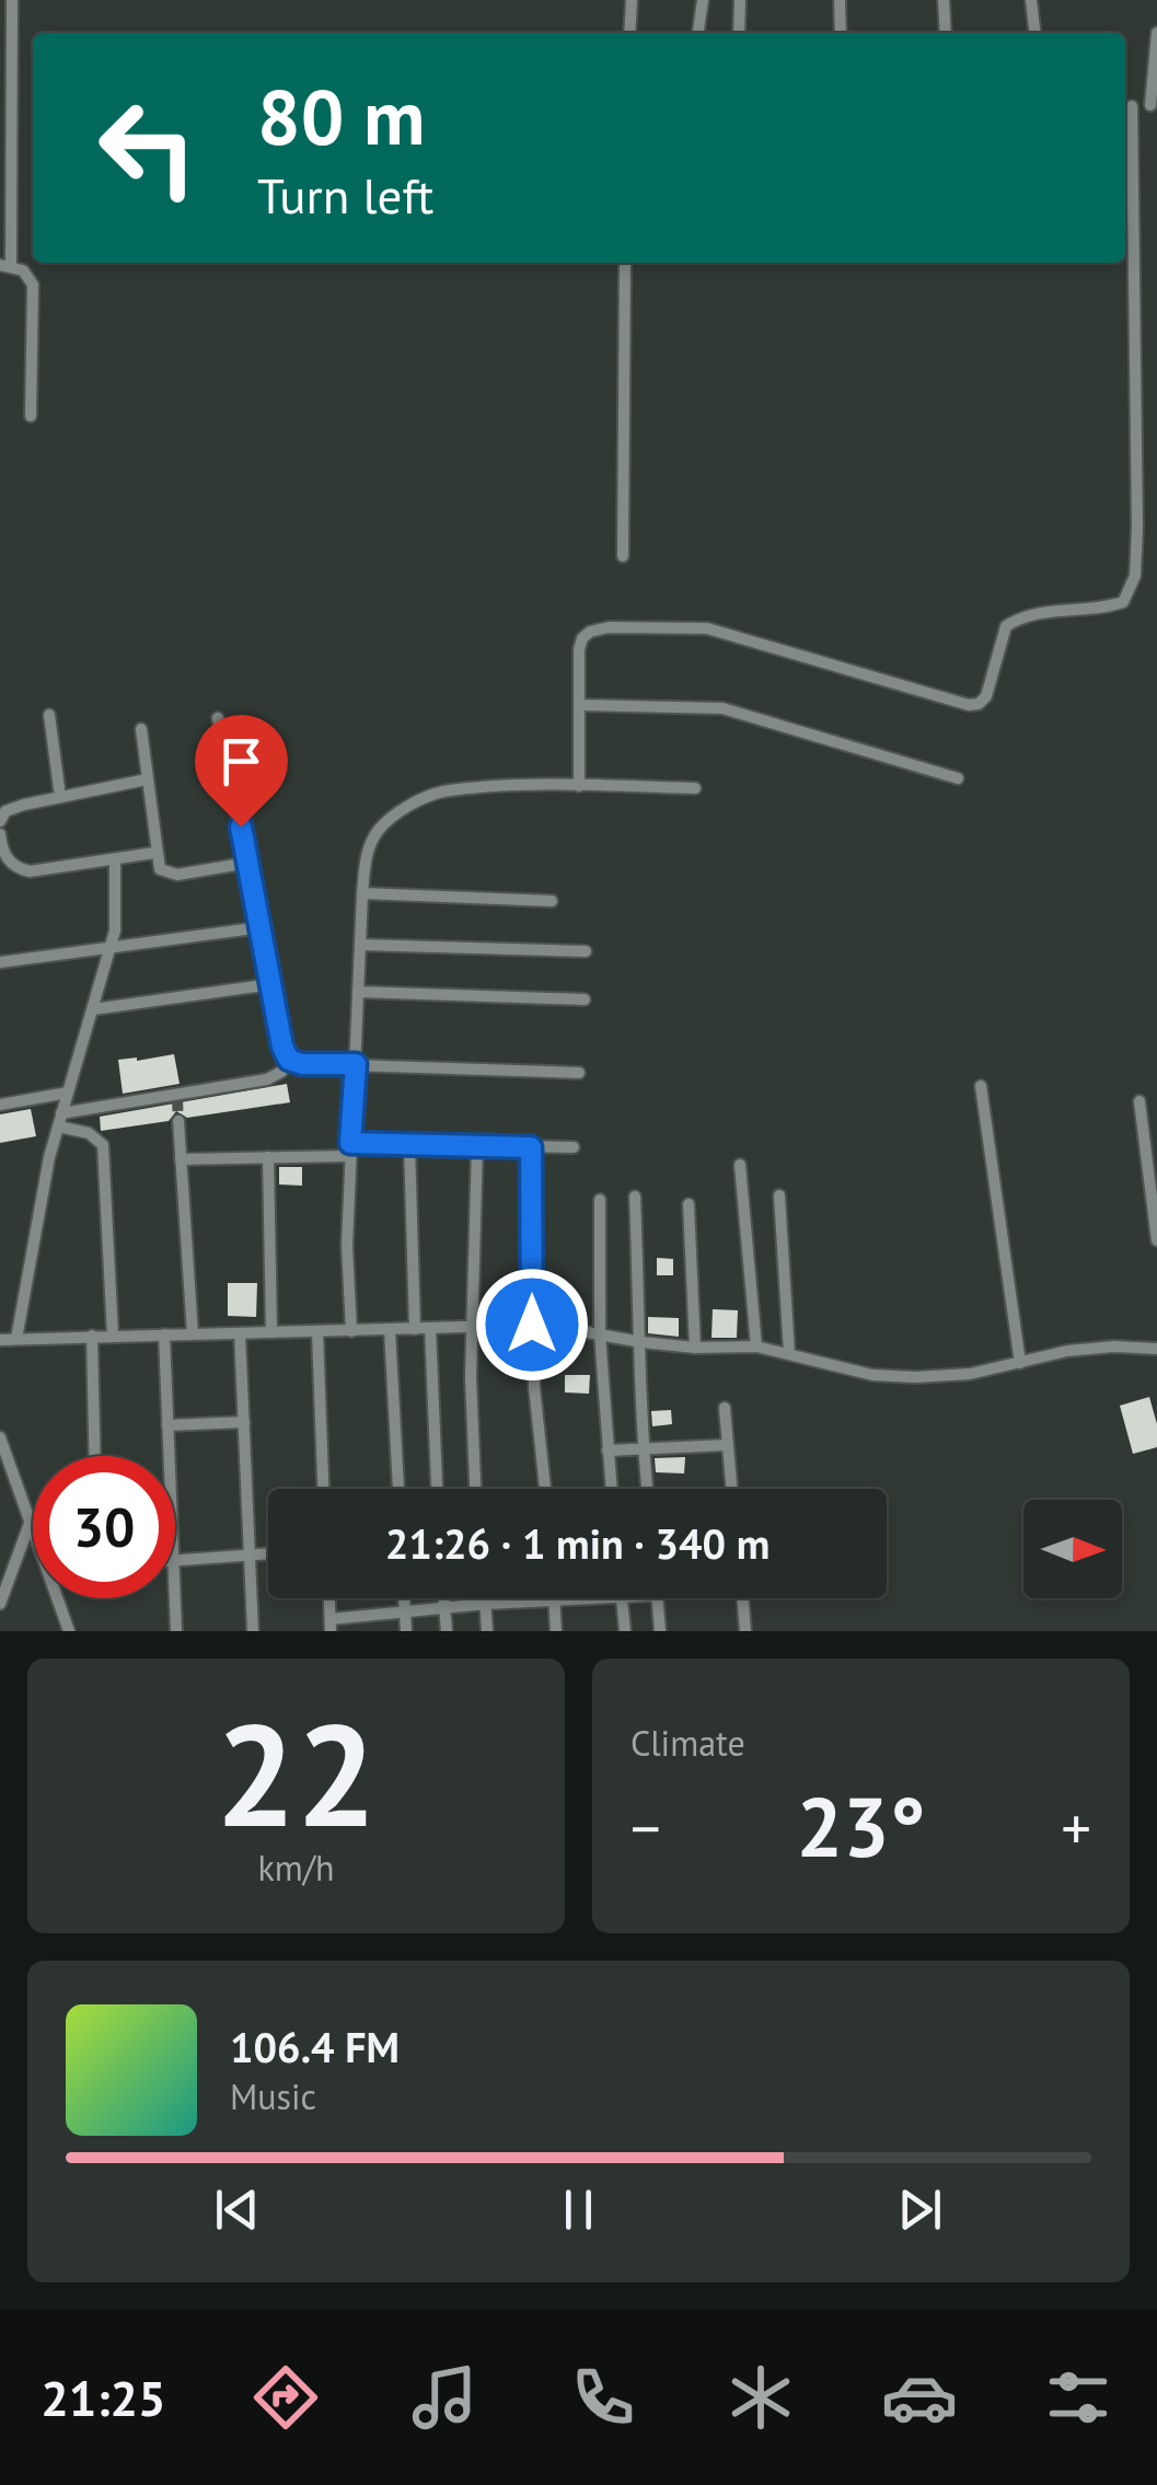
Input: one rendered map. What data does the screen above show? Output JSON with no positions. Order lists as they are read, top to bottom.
{
  "north": "right",
  "page": {
    "turn": ["80 m", "Turn left"],
    "limit": "30",
    "trip": "21:26 · 1 min · 340 m",
    "tile": [
      ["22", "km/h"],
      "Climate"
    ],
    "heat": ["−", "23°", "+"],
    "song": ["106.4 FM", "Music"],
    "tabs": "21:25"
  }
}
